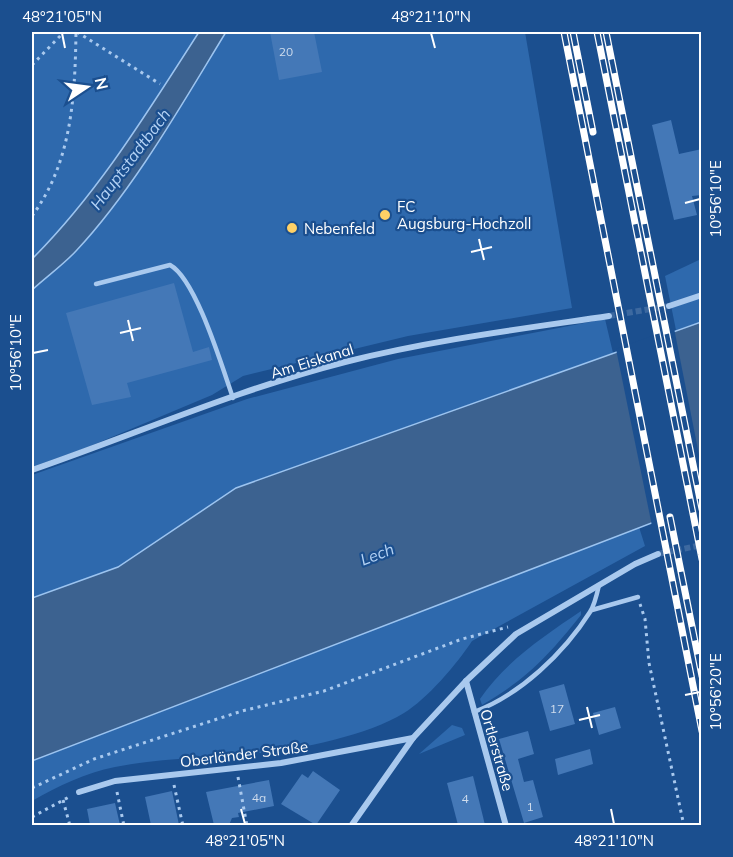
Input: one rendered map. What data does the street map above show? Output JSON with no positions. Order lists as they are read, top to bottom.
{
  "streets": {
    "street": ["Am Eiskanal", "Ortlerstraße", "Oberländer Straße"]
  },
  "water": ["Hauptstadtbach", "Lech"],
  "places": ["FC Augsburg-Hochzoll", "Nebenfeld"],
  "house_numbers": [
    "20",
    "17",
    "4a",
    "4",
    "1"
  ],
  "north": "right",
  "coordinates": [
    "48°21'05\"N",
    "48°21'10\"N",
    "10°56'10\"E",
    "10°56'20\"E"
  ]
}
